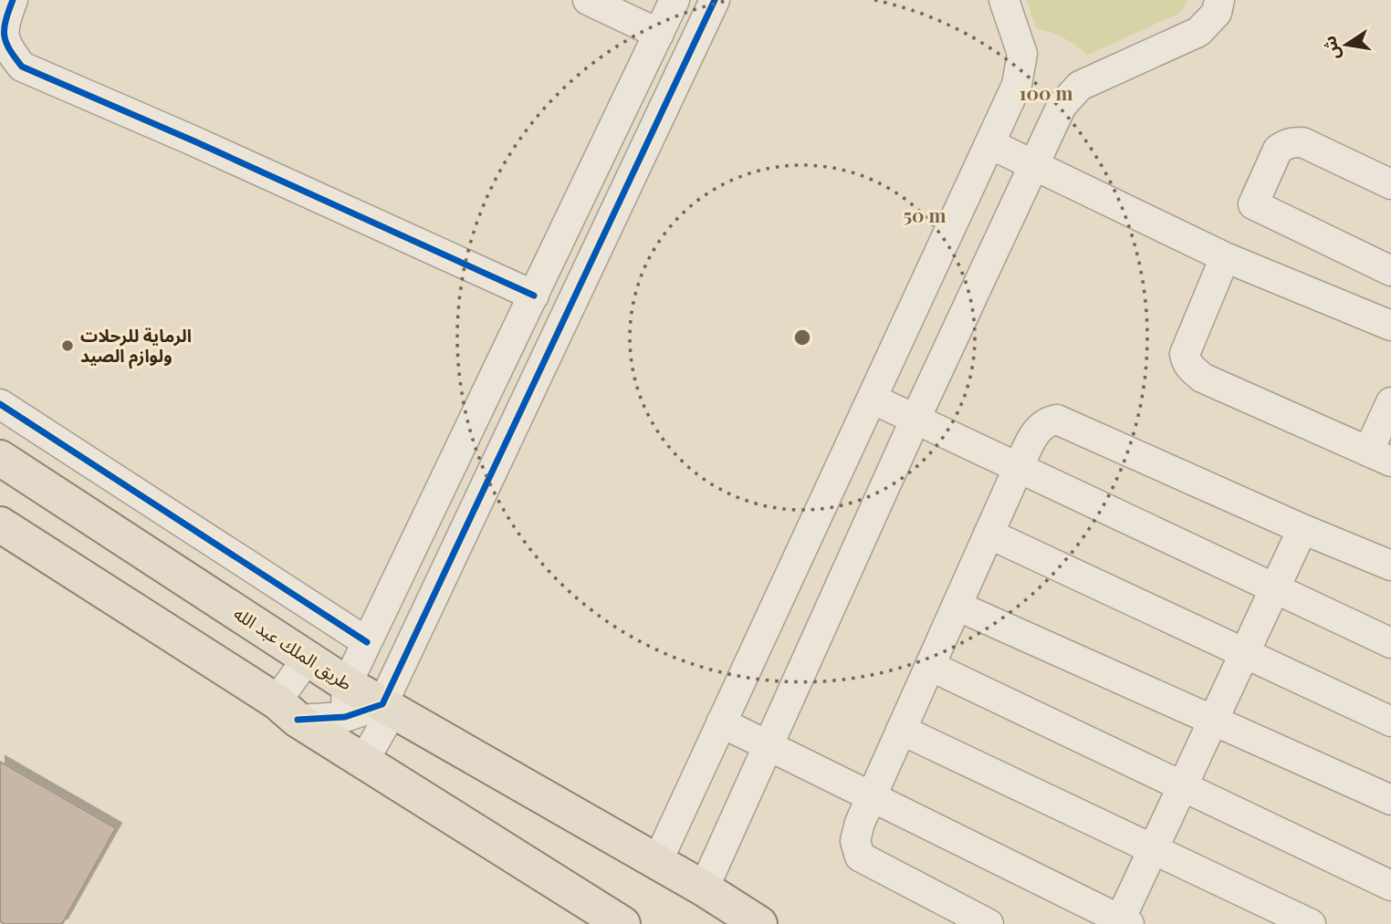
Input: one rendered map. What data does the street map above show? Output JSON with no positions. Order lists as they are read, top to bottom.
{
  "streets": {
    "main road": ["طريق الملك عبد الله"]
  },
  "places": ["الرماية للرحلات ولوازم الصيد"],
  "north": "left",
  "rings": ["100 m", "50 m"]
}
